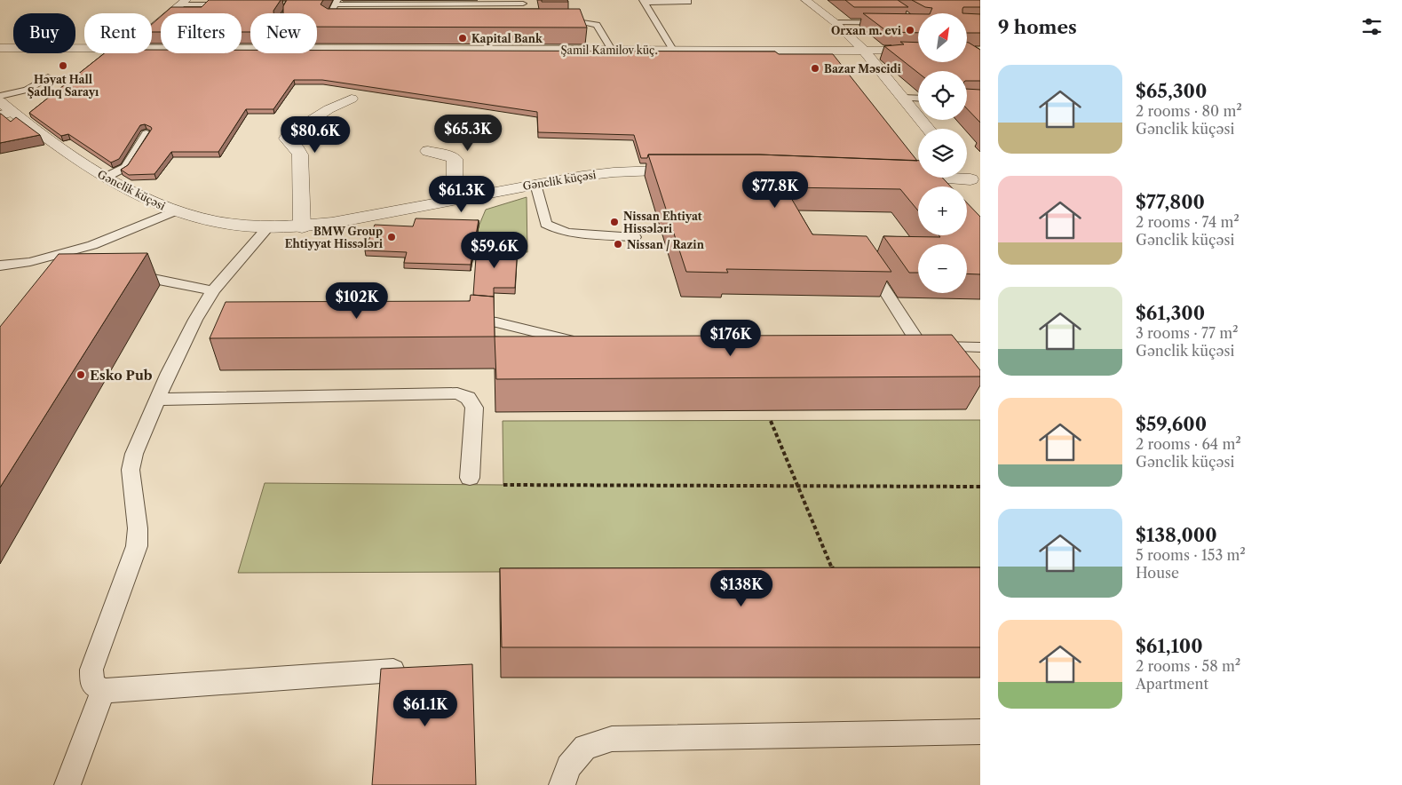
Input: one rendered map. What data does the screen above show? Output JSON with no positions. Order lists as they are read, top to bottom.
{
  "streets": {
    "street": ["Şamil Kamilov küç.", "Gənclik küçəsi"]
  },
  "places": [
    "Orxan m. evi",
    "Kapital Bank",
    "Həyat Hall Şadlıq Sarayı",
    "Bazar Məscidi",
    "Nissan Ehtiyat Hissələri",
    "BMW Group Ehtiyyat Hissələri",
    "Nissan / Razin",
    "Esko Pub"
  ],
  "north": "top right",
  "page": {
    "heading": "9 homes",
    "map_buttons": ["+", "−"],
    "chip": [
      "Buy",
      "Rent",
      "Filters",
      "New"
    ],
    "list": [
      {
        "name": "$65,300",
        "note": "2 rooms · 80 m² · Gənclik küçəsi"
      },
      {
        "name": "$77,800",
        "note": "2 rooms · 74 m² · Gənclik küçəsi"
      },
      {
        "name": "$61,300",
        "note": "3 rooms · 77 m² · Gənclik küçəsi"
      },
      {
        "name": "$59,600",
        "note": "2 rooms · 64 m² · Gənclik küçəsi"
      },
      {
        "name": "$138,000",
        "note": "5 rooms · 153 m² · House"
      },
      {
        "name": "$61,100",
        "note": "2 rooms · 58 m² · Apartment"
      }
    ],
    "price": [
      "$65.3K",
      "$80.6K",
      "$77.8K",
      "$61.3K",
      "$59.6K",
      "$102K",
      "$176K",
      "$138K",
      "$61.1K"
    ]
  }
}
